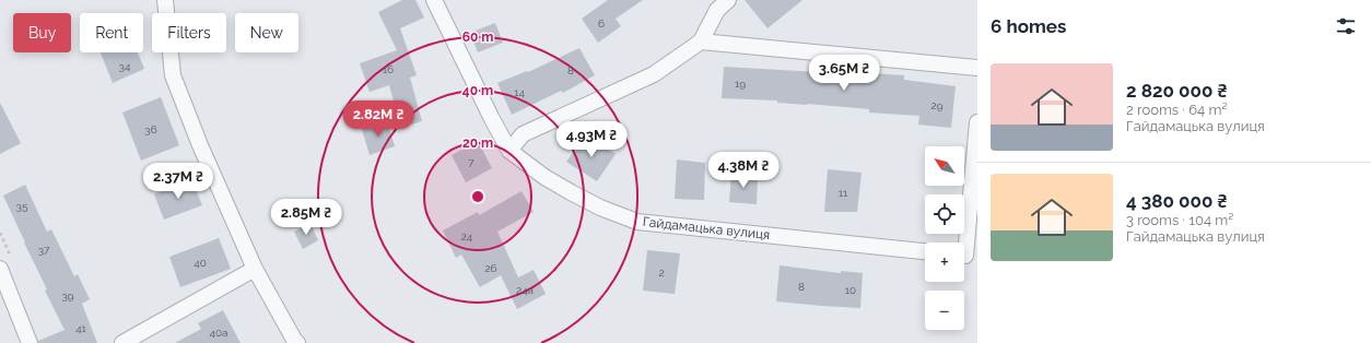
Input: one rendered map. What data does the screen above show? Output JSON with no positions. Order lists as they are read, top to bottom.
{
  "streets": {
    "street": ["Гайдамацька вулиця"]
  },
  "house_numbers": [
    "6",
    "34",
    "16",
    "8",
    "19",
    "14",
    "29",
    "36",
    "7",
    "11",
    "35",
    "24",
    "37",
    "40",
    "26",
    "2",
    "8",
    "24а",
    "10",
    "39",
    "41",
    "40а"
  ],
  "north": "top left",
  "page": {
    "heading": "6 homes",
    "chip": [
      "Buy",
      "Rent",
      "Filters",
      "New"
    ],
    "list": [
      {
        "name": "2 820 000 ₴",
        "note": "2 rooms · 64 m² · Гайдамацька вулиця"
      },
      {
        "name": "4 380 000 ₴",
        "note": "3 rooms · 104 m² · Гайдамацька вулиця"
      }
    ],
    "price": [
      "3.65M ₴",
      "2.82M ₴",
      "4.93M ₴",
      "4.38M ₴",
      "2.37M ₴",
      "2.85M ₴"
    ],
    "map_buttons": ["+", "−"]
  },
  "rings": ["60 m", "40 m", "20 m"]
}
